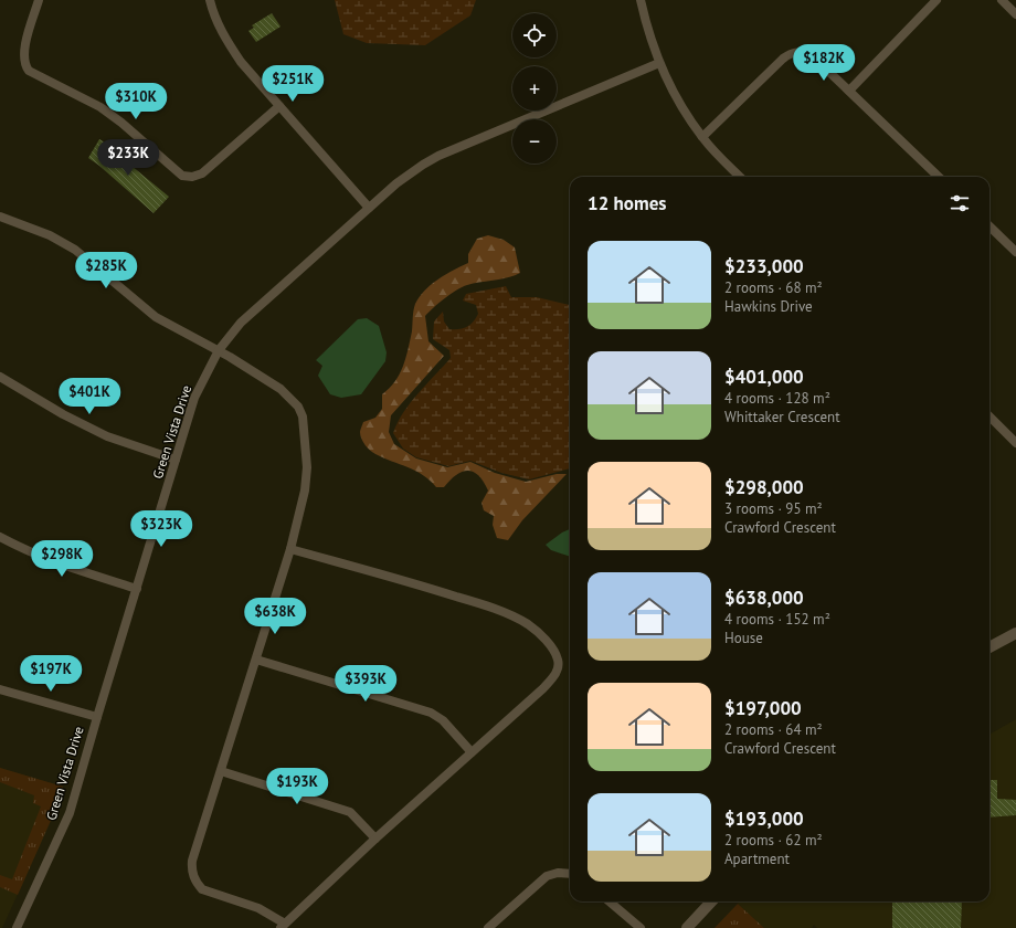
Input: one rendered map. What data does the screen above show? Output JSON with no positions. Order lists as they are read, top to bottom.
{
  "streets": {
    "street": ["Green Vista Drive"]
  },
  "page": {
    "map_buttons": ["+", "−"],
    "price": [
      "$182K",
      "$251K",
      "$310K",
      "$233K",
      "$285K",
      "$401K",
      "$323K",
      "$298K",
      "$638K",
      "$197K",
      "$393K",
      "$193K"
    ],
    "heading": "12 homes",
    "list": [
      {
        "name": "$233,000",
        "note": "2 rooms · 68 m² · Hawkins Drive"
      },
      {
        "name": "$401,000",
        "note": "4 rooms · 128 m² · Whittaker Crescent"
      },
      {
        "name": "$298,000",
        "note": "3 rooms · 95 m² · Crawford Crescent"
      },
      {
        "name": "$638,000",
        "note": "4 rooms · 152 m² · House"
      },
      {
        "name": "$197,000",
        "note": "2 rooms · 64 m² · Crawford Crescent"
      },
      {
        "name": "$193,000",
        "note": "2 rooms · 62 m² · Apartment"
      }
    ]
  }
}
